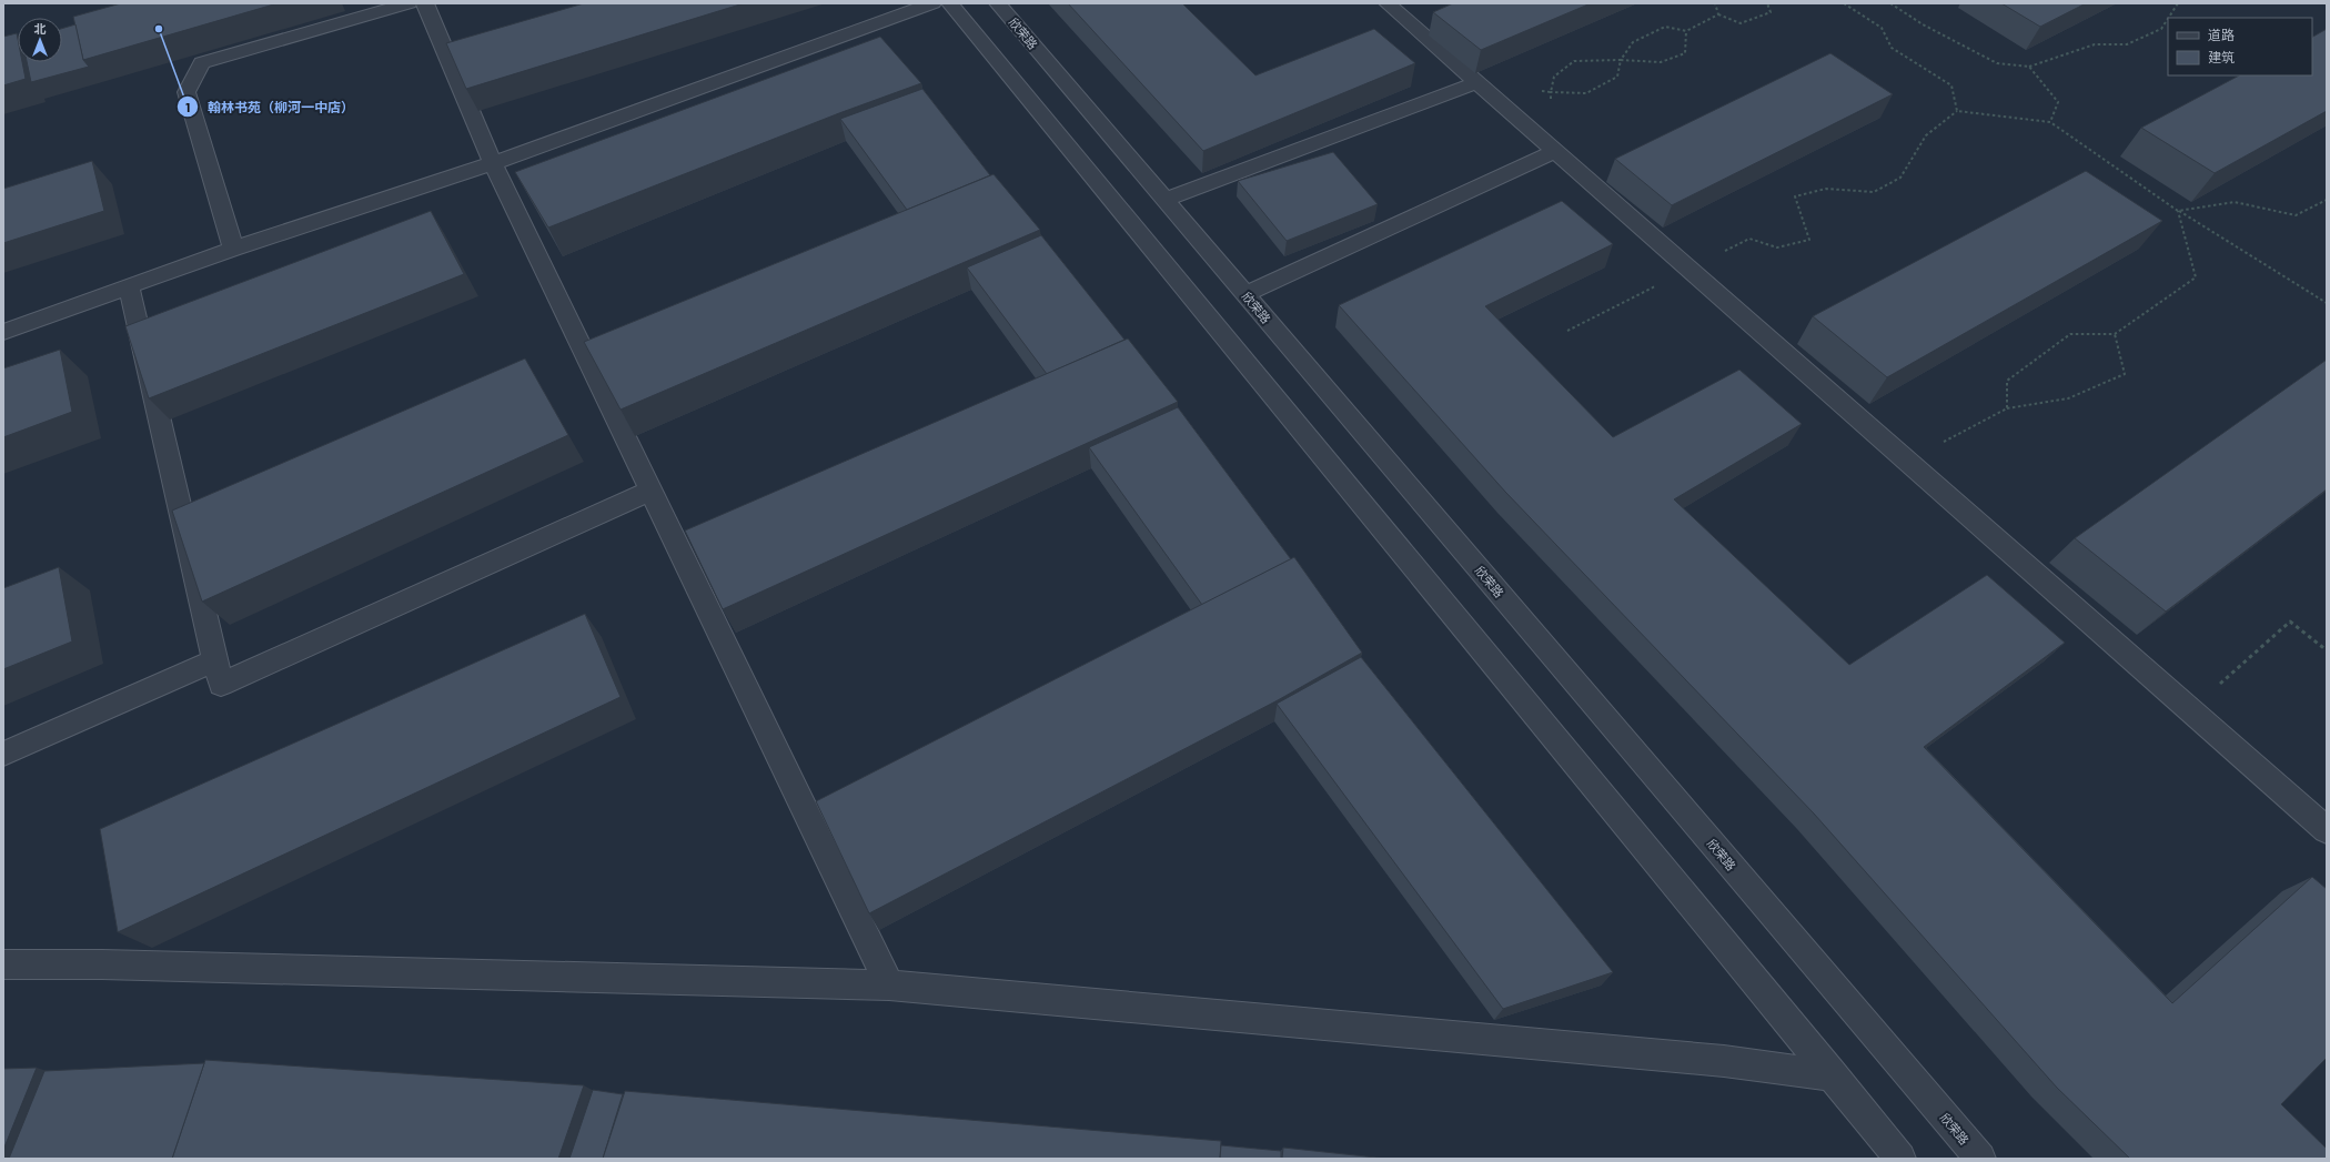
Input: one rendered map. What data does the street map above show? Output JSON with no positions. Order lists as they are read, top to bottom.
{
  "streets": {
    "street": ["欣荣路"]
  },
  "places": ["翰林书苑（柳河一中店）"],
  "legend": ["道路", "建筑"],
  "north": "top"
}
